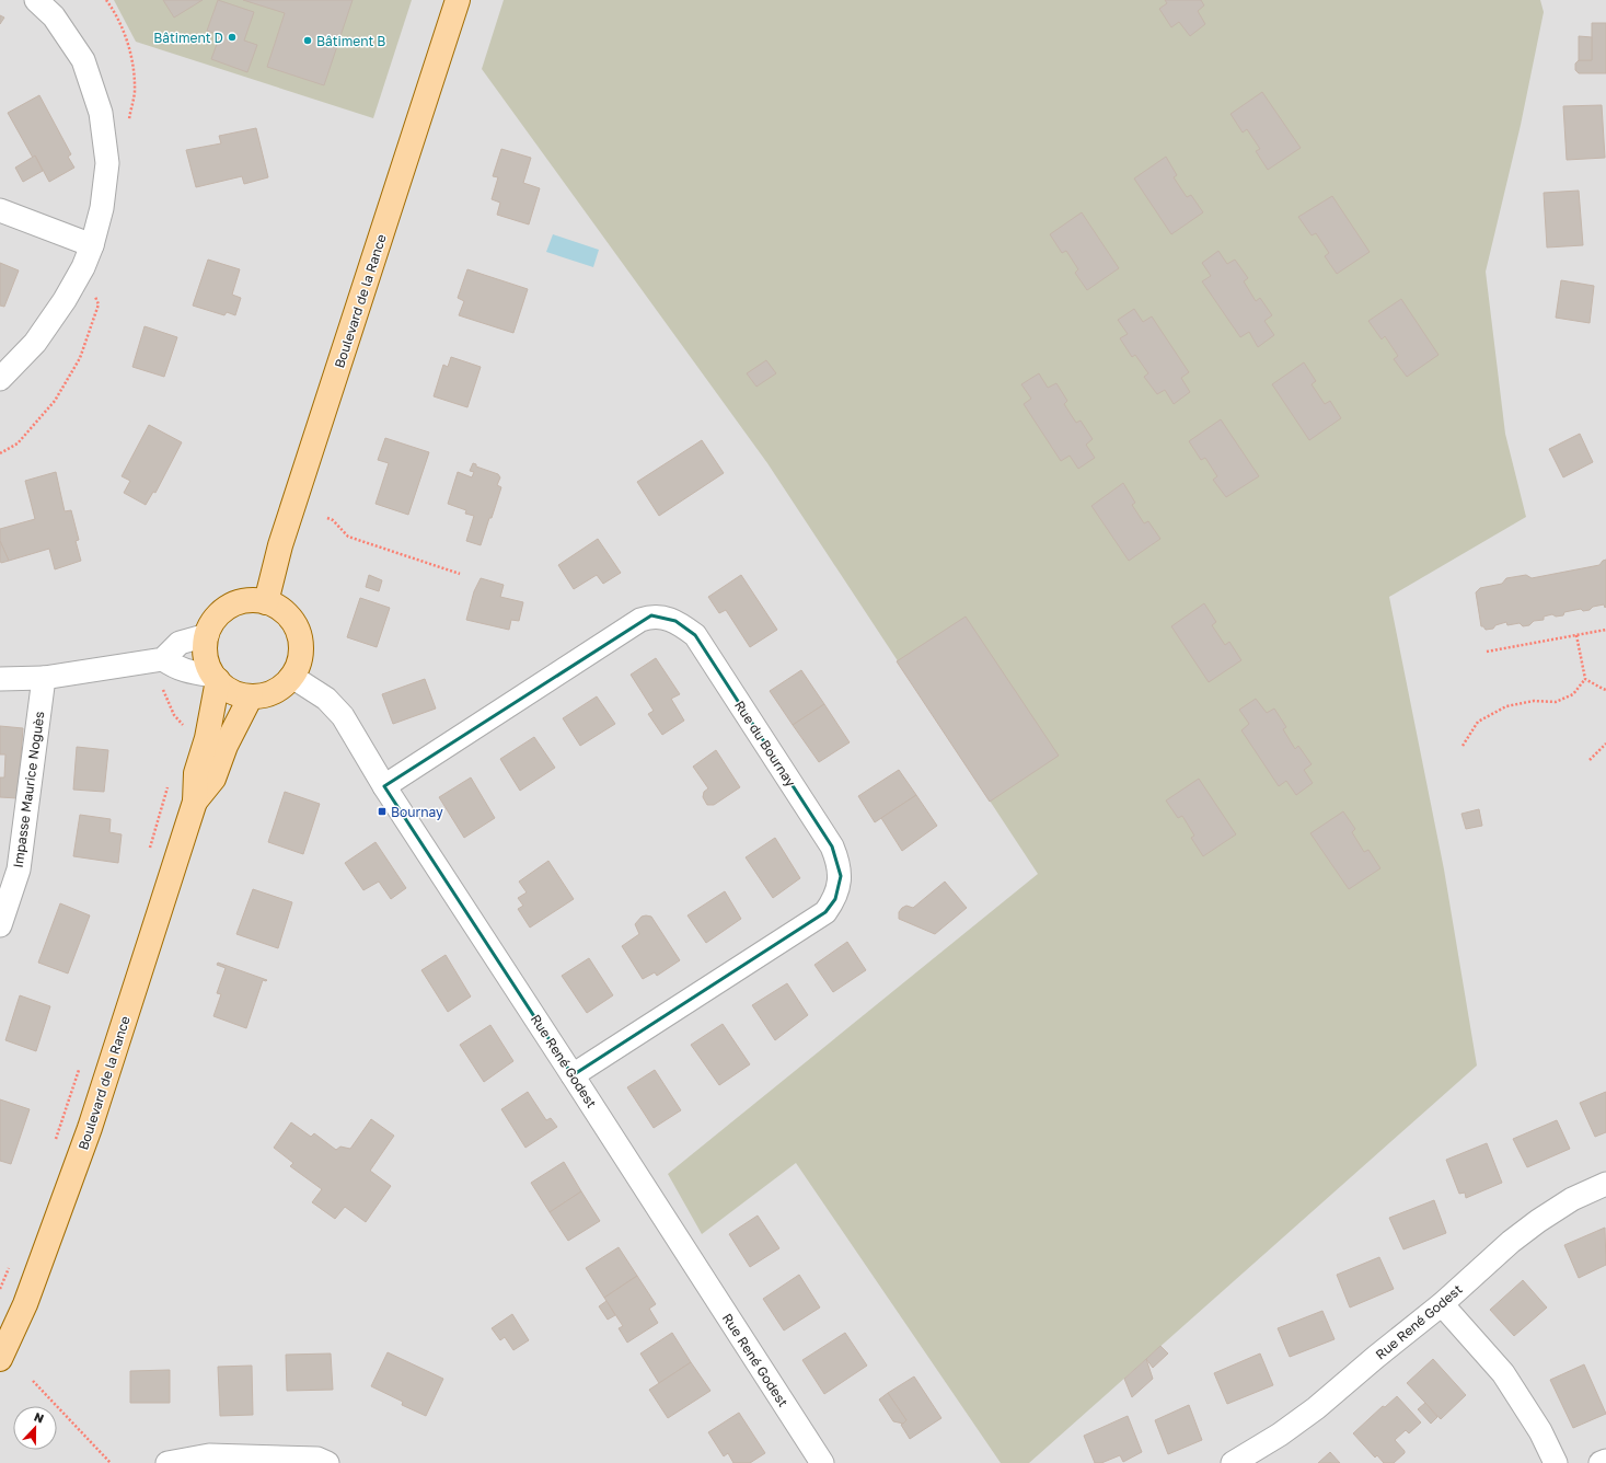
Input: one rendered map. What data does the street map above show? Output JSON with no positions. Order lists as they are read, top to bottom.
{
  "streets": {
    "main road": ["Boulevard de la Rance"],
    "street": ["Rue du Bournay", "Impasse Maurice Noguès", "Rue René Godest"]
  },
  "crossings": [
    ["Boulevard de la Rance", "Rue René Godest"],
    ["Rue du Bournay", "Rue René Godest"]
  ],
  "places": {
    "other": ["Bâtiment D", "Bâtiment B"],
    "transit": ["Bournay"]
  },
  "north": "top"
}
